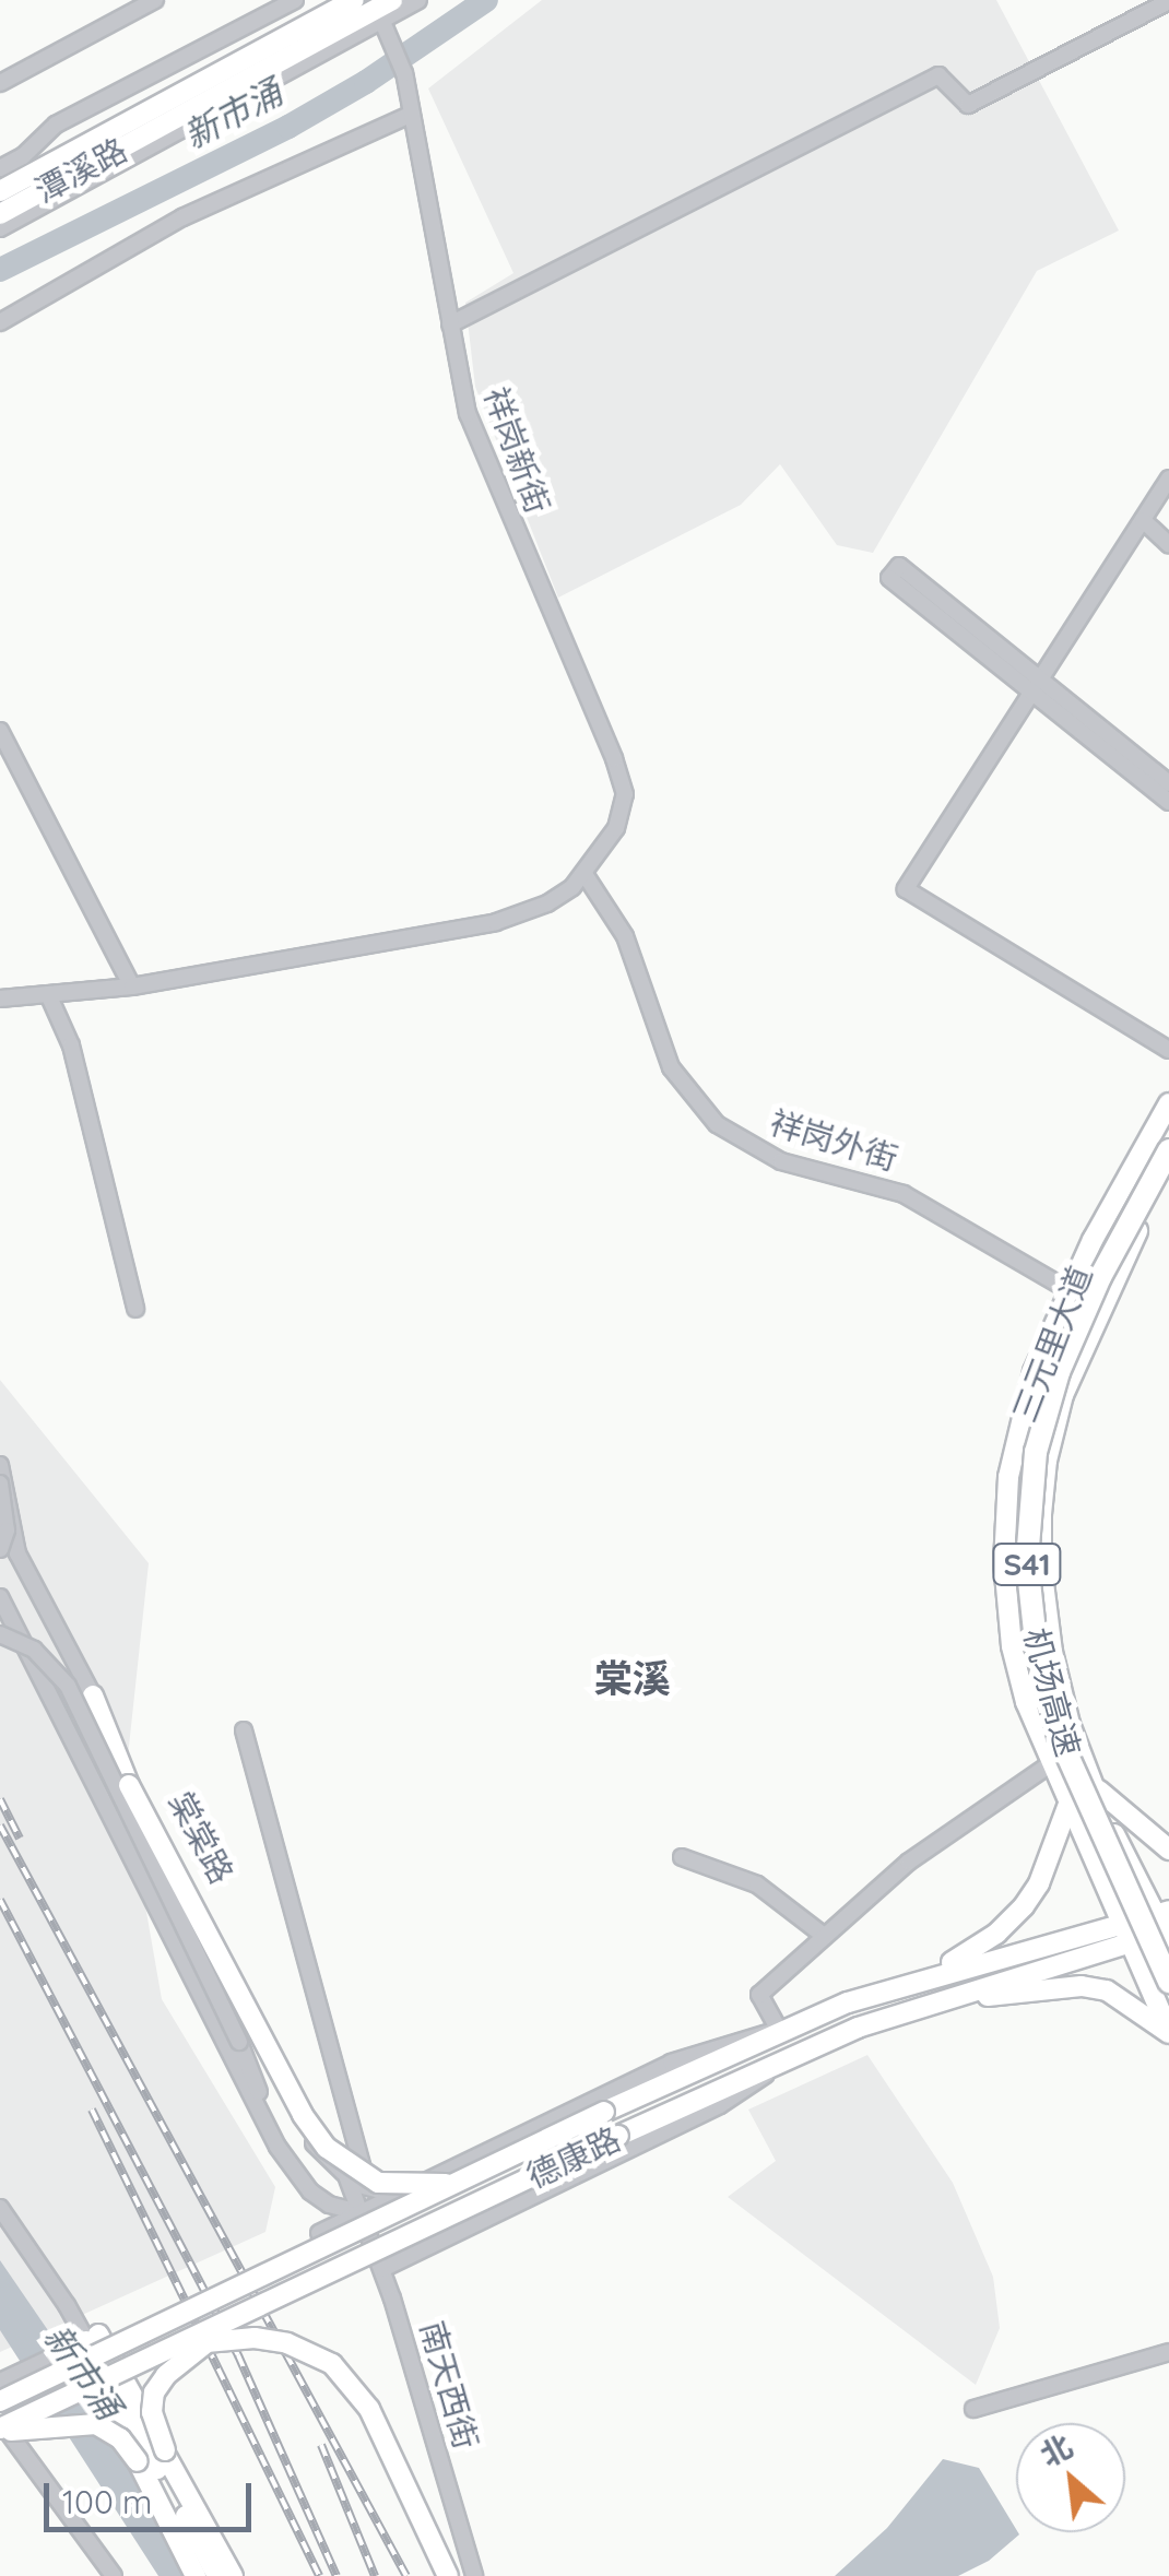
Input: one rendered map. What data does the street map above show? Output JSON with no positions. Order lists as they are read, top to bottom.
{
  "streets": {
    "highway": ["S41", "机场高速"],
    "main road": ["潭溪路", "三元里大道", "德康路"],
    "street": [
      "祥岗新街",
      "祥岗外街",
      "棠棠路",
      "南天西街"
    ]
  },
  "crossings": [
    ["祥岗新街", "祥岗外街"],
    ["祥岗外街", "三元里大道"],
    ["三元里大道", "德康路"],
    ["棠棠路", "南天西街"]
  ],
  "districts": ["棠溪"],
  "water": ["新市涌"],
  "scale_bar": "100 m",
  "north": "top left"
}
